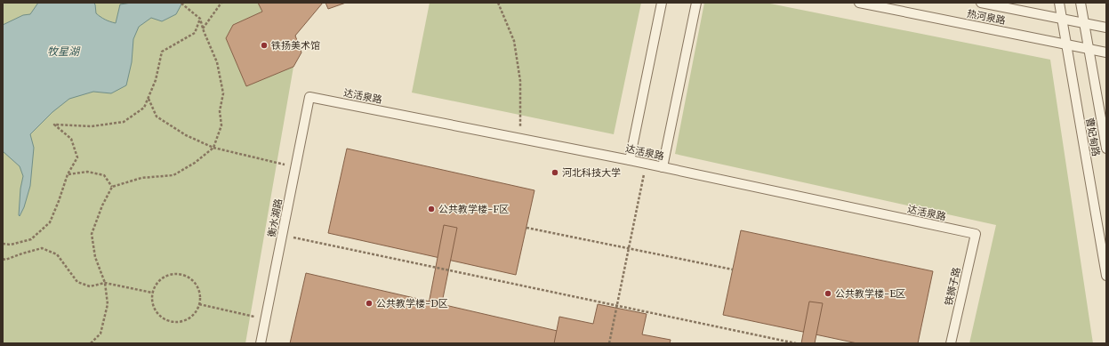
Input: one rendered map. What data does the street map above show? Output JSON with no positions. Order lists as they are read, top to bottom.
{
  "streets": {
    "lane": [
      "热河泉路",
      "达活泉路",
      "曹妃甸路",
      "衡水湖路",
      "铁狮子路"
    ]
  },
  "crossings": [
    ["热河泉路", "曹妃甸路"],
    ["达活泉路", "衡水湖路"],
    ["达活泉路", "铁狮子路"]
  ],
  "water": ["牧星湖"],
  "places": [
    "铁扬美术馆",
    "河北科技大学",
    "公共教学楼-F区",
    "公共教学楼-E区",
    "公共教学楼-D区"
  ]
}
